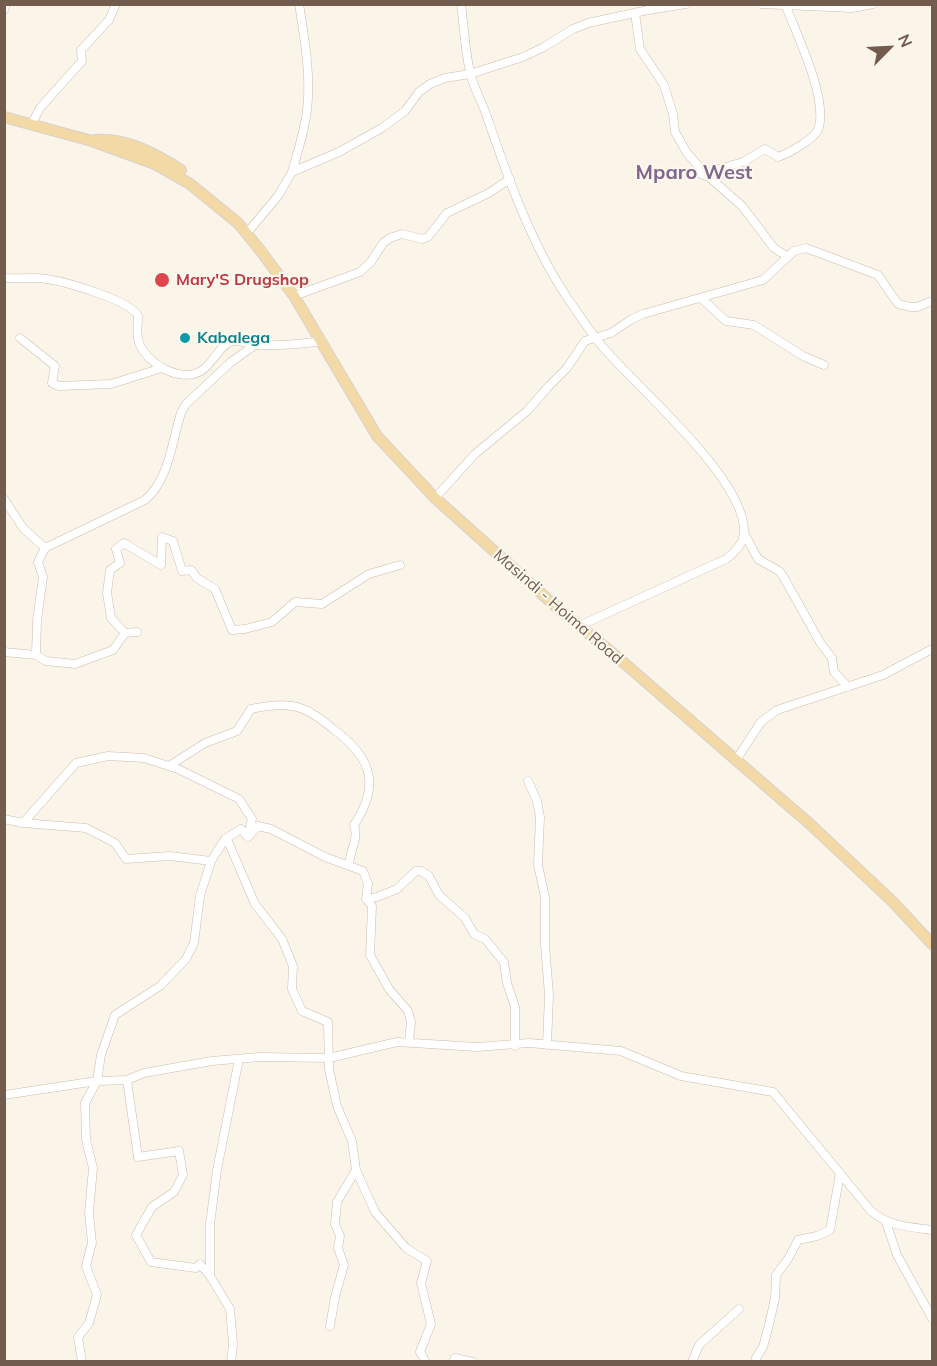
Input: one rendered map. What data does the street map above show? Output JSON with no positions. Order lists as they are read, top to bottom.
{
  "streets": {
    "main road": ["Masindi - Hoima Road"]
  },
  "districts": ["Mparo West"],
  "places": ["Mary'S Drugshop", "Kabalega"],
  "north": "top right"
}
